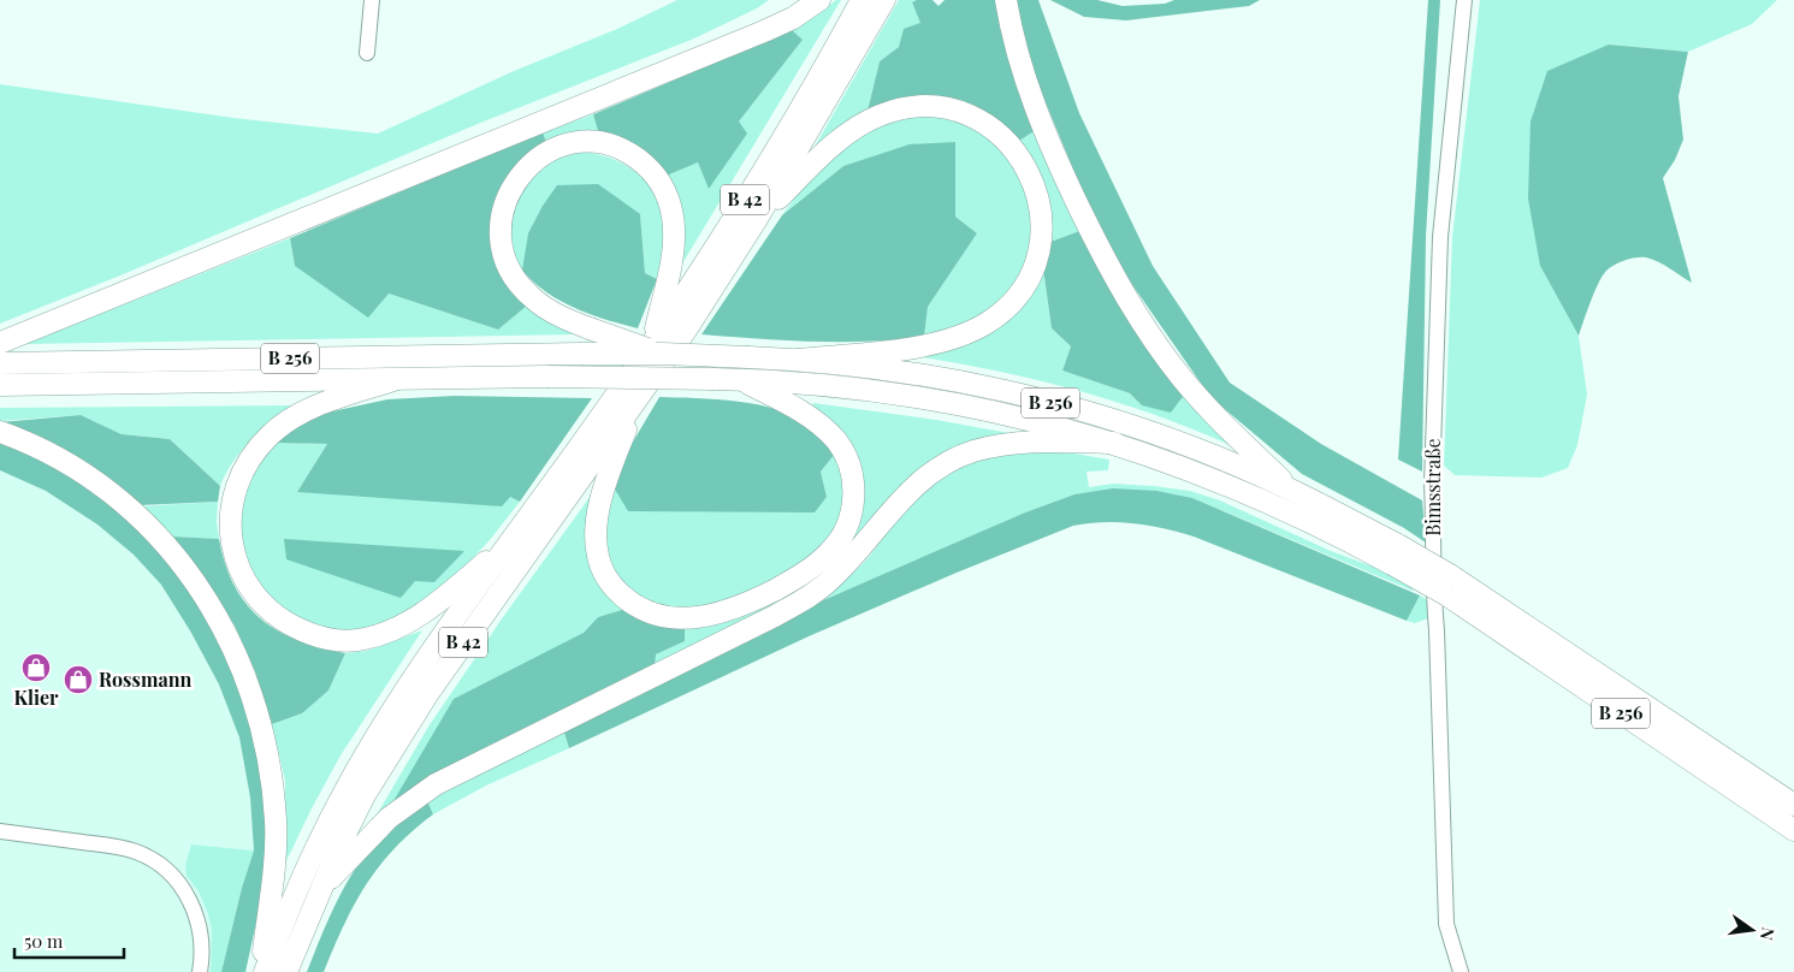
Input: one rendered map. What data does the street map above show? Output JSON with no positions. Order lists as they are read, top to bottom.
{
  "streets": {
    "highway": ["B 42", "B 256"],
    "street": ["Bimsstraße"]
  },
  "crossings": [
    ["B 42", "B 256"]
  ],
  "places": {
    "shop": ["Klier", "Rossmann"]
  },
  "scale_bar": "50 m",
  "north": "right"
}
